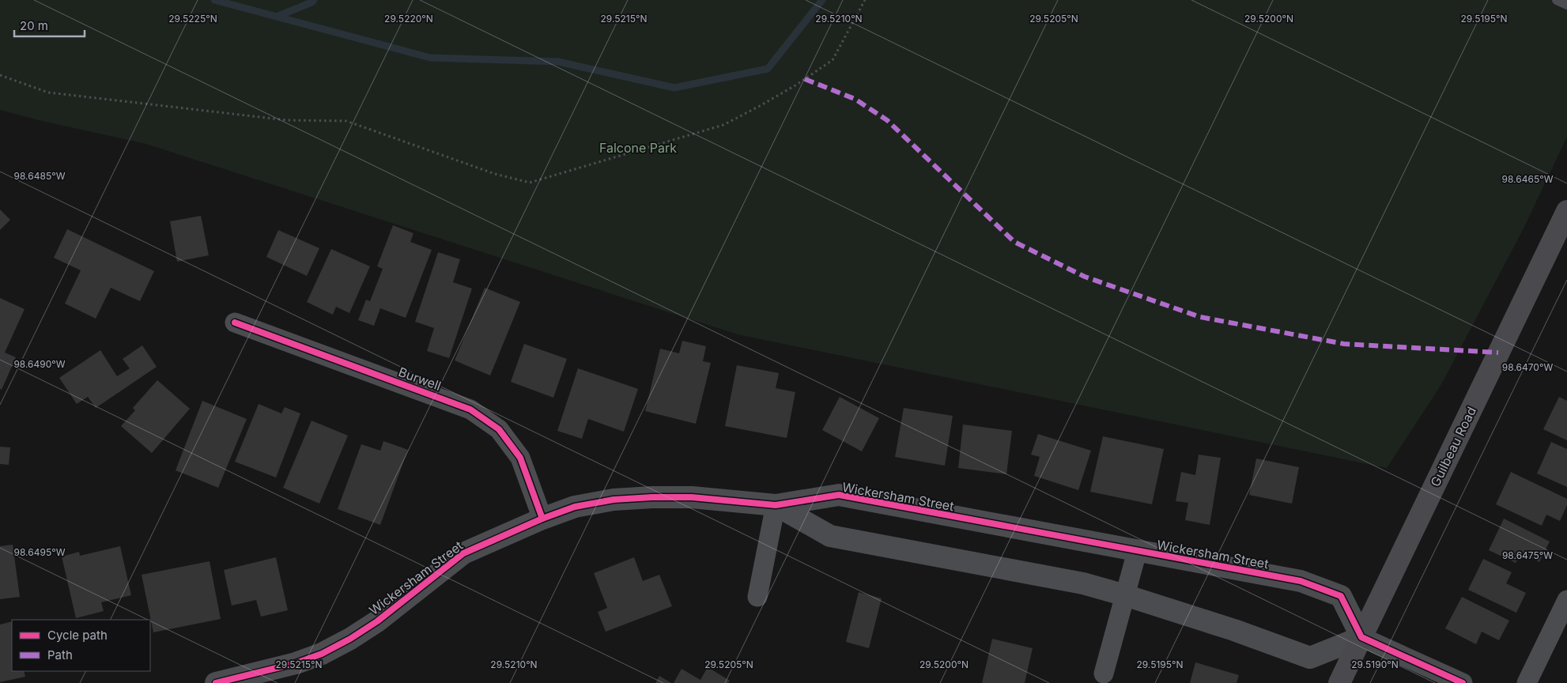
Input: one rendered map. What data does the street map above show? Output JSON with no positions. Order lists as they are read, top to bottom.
{
  "streets": {
    "main road": ["Guilbeau Road"],
    "street": ["Burwell", "Wickersham Street"]
  },
  "crossings": [
    ["Burwell", "Wickersham Street"],
    ["Guilbeau Road", "Wickersham Street"]
  ],
  "parks": ["Falcone Park"],
  "legend": ["Cycle path", "Path"],
  "scale_bar": "20 m",
  "coordinates": [
    "29.5225°N",
    "29.5220°N",
    "29.5215°N",
    "29.5210°N",
    "29.5205°N",
    "29.5195°N",
    "29.5200°N",
    "98.6485°W",
    "98.6465°W",
    "98.6490°W",
    "98.6470°W",
    "98.6495°W",
    "98.6475°W",
    "29.5190°N"
  ]
}
